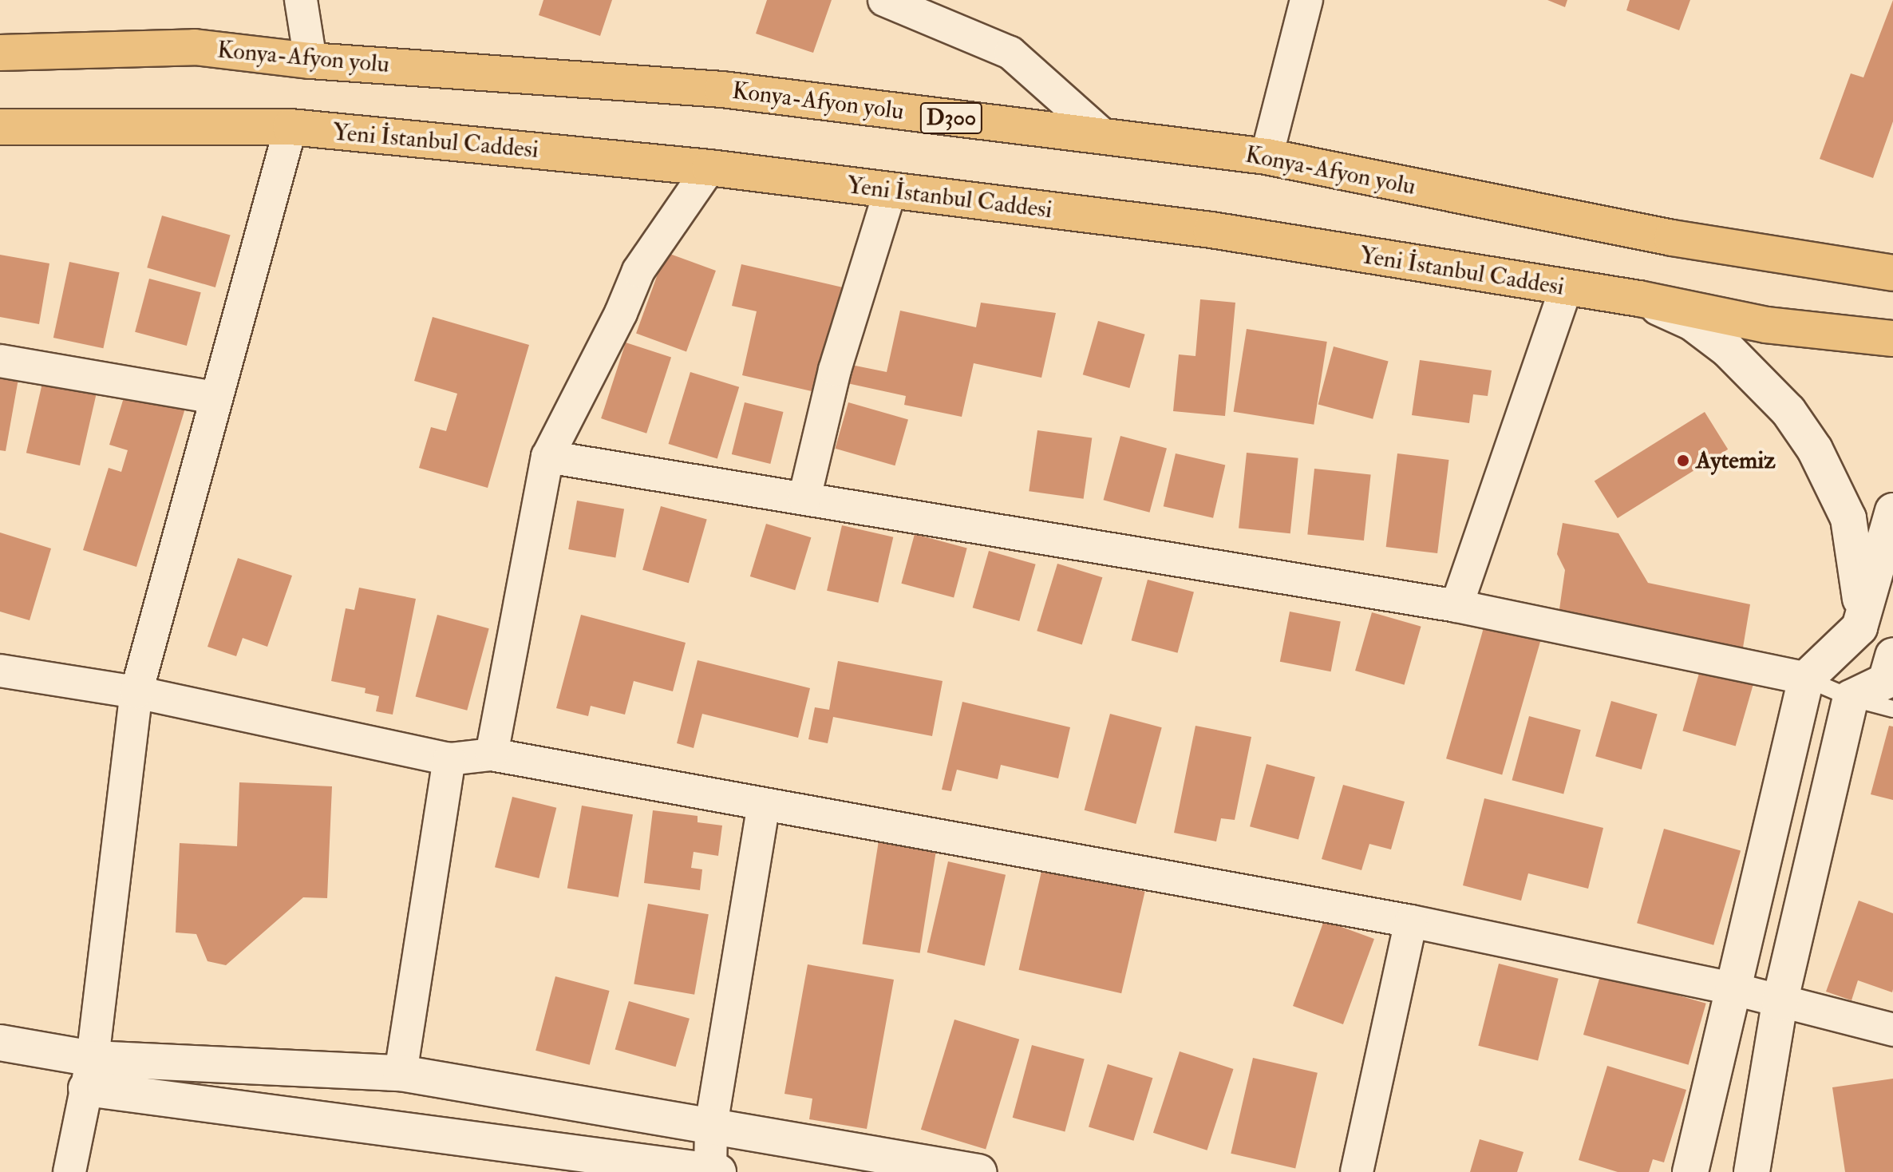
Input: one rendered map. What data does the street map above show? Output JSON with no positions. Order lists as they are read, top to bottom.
{
  "streets": {
    "highway": ["Konya-Afyon yolu", "D300", "Yeni İstanbul Caddesi"]
  },
  "places": ["Aytemiz"]
}
